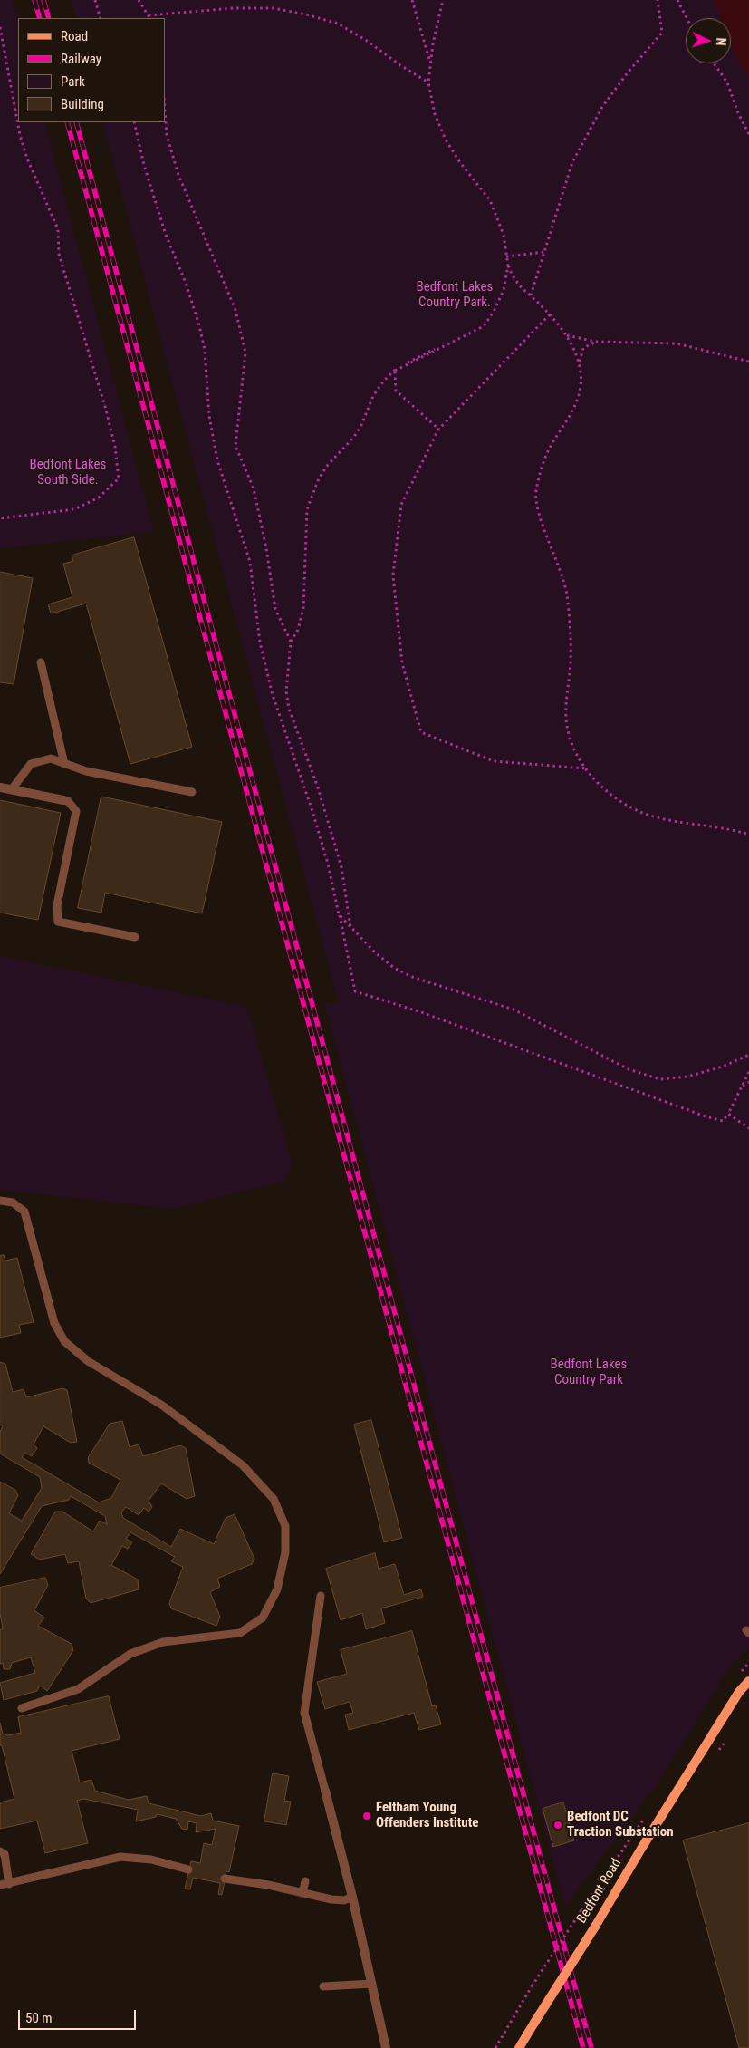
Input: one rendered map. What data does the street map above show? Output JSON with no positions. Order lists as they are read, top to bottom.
{
  "streets": {
    "street": ["Bedfont Road"]
  },
  "parks": ["Bedfont Lakes Country Park.", "Bedfont Lakes South Side.", "Bedfont Lakes Country Park"],
  "places": ["Feltham Young Offenders Institute", "Bedfont DC Traction Substation"],
  "legend": [
    "Road",
    "Railway",
    "Park",
    "Building"
  ],
  "scale_bar": "50 m",
  "north": "right"
}
